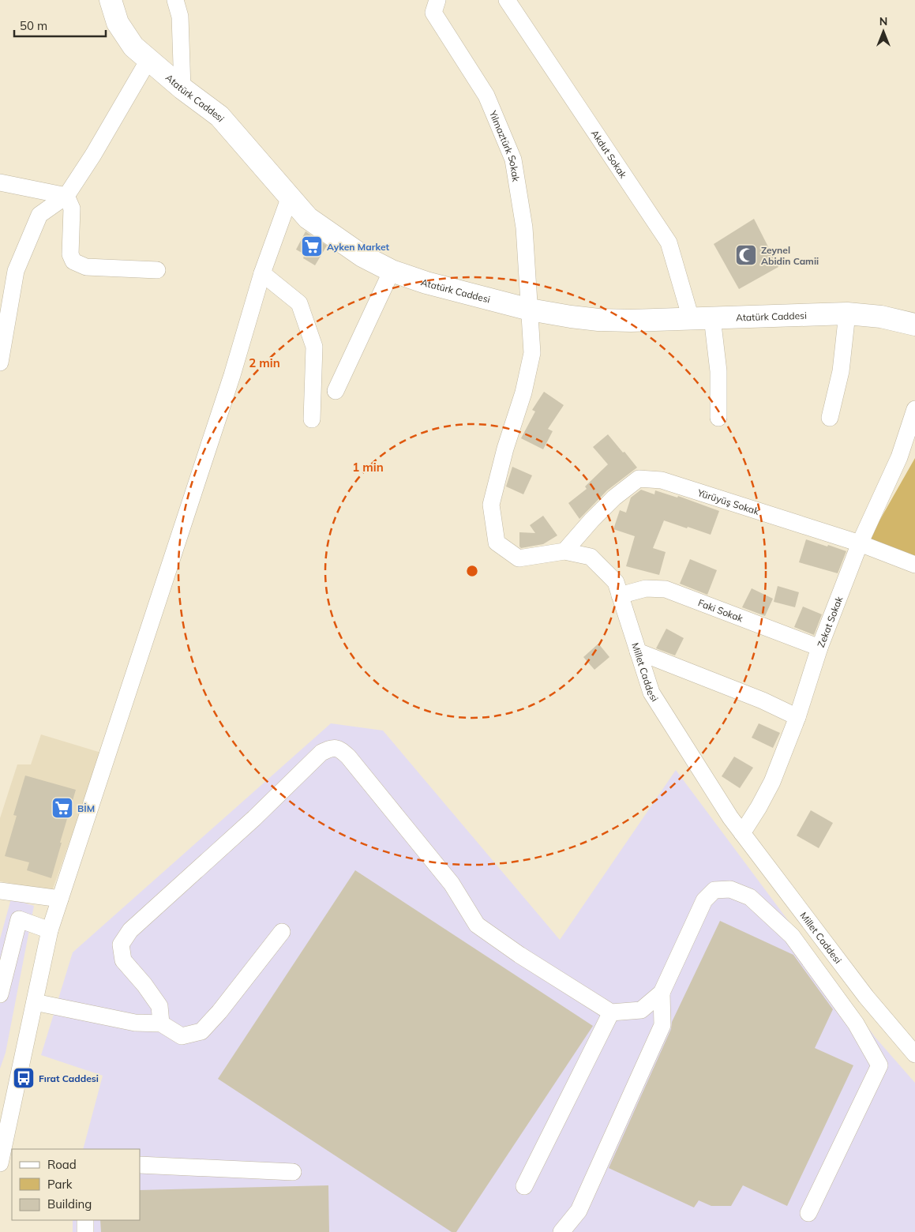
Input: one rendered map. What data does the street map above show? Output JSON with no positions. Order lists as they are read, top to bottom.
{
  "streets": {
    "main road": ["Atatürk Caddesi"],
    "street": [
      "Yılmaztürk Sokak",
      "Akdut Sokak",
      "Yürüyüş Sokak",
      "Faki Sokak",
      "Zekat Sokak",
      "Millet Caddesi"
    ]
  },
  "crossings": [
    ["Atatürk Caddesi", "Yılmaztürk Sokak"],
    ["Atatürk Caddesi", "Akdut Sokak"],
    ["Atatürk Caddesi", "Millet Caddesi"],
    ["Yılmaztürk Sokak", "Millet Caddesi"],
    ["Yürüyüş Sokak", "Zekat Sokak"],
    ["Yürüyüş Sokak", "Millet Caddesi"],
    ["Faki Sokak", "Zekat Sokak"],
    ["Faki Sokak", "Millet Caddesi"],
    ["Zekat Sokak", "Millet Caddesi"]
  ],
  "places": {
    "supermarket": ["Ayken Market", "BİM"],
    "mosque": ["Zeynel Abidin Camii"],
    "bus stop": ["Fırat Caddesi"]
  },
  "legend": ["Road", "Park", "Building"],
  "scale_bar": "50 m",
  "north": "top",
  "rings": ["2 min", "1 min"]
}
